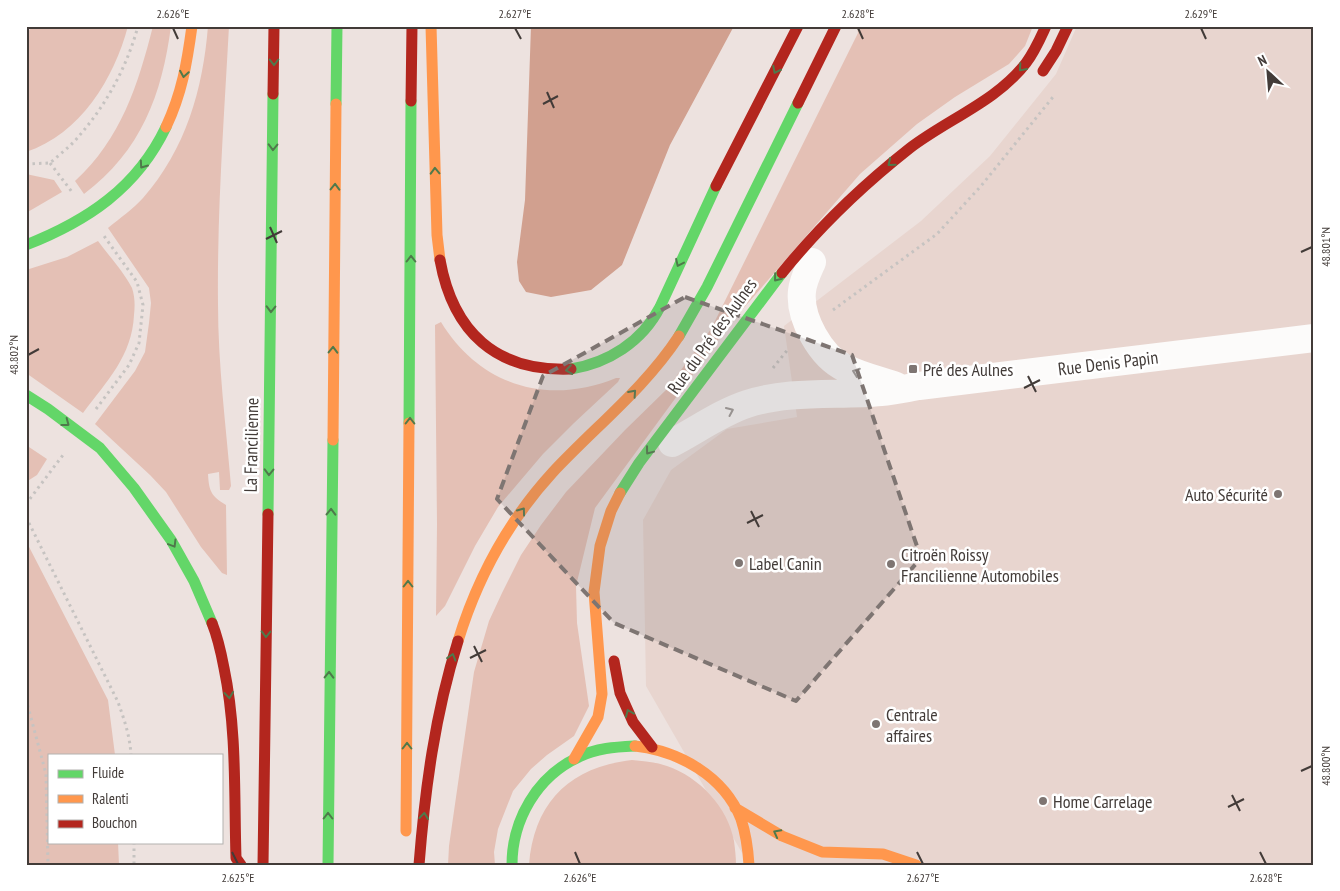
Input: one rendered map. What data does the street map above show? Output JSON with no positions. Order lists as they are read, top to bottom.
{
  "streets": {
    "main road": ["Rue du Pré des Aulnes", "La Francilienne"],
    "street": ["Rue Denis Papin"]
  },
  "crossings": [
    ["Rue du Pré des Aulnes", "Rue Denis Papin"]
  ],
  "places": {
    "transit": ["Pré des Aulnes"],
    "other": [
      "Auto Sécurité",
      "Label Canin",
      "Citroën Roissy Francilienne Automobiles",
      "Centrale affaires",
      "Home Carrelage"
    ]
  },
  "legend": ["Fluide", "Ralenti", "Bouchon"],
  "north": "top left",
  "coordinates": [
    "2.626°E",
    "2.627°E",
    "2.628°E",
    "2.629°E",
    "48.801°N",
    "48.802°N",
    "48.800°N",
    "2.625°E"
  ]
}
